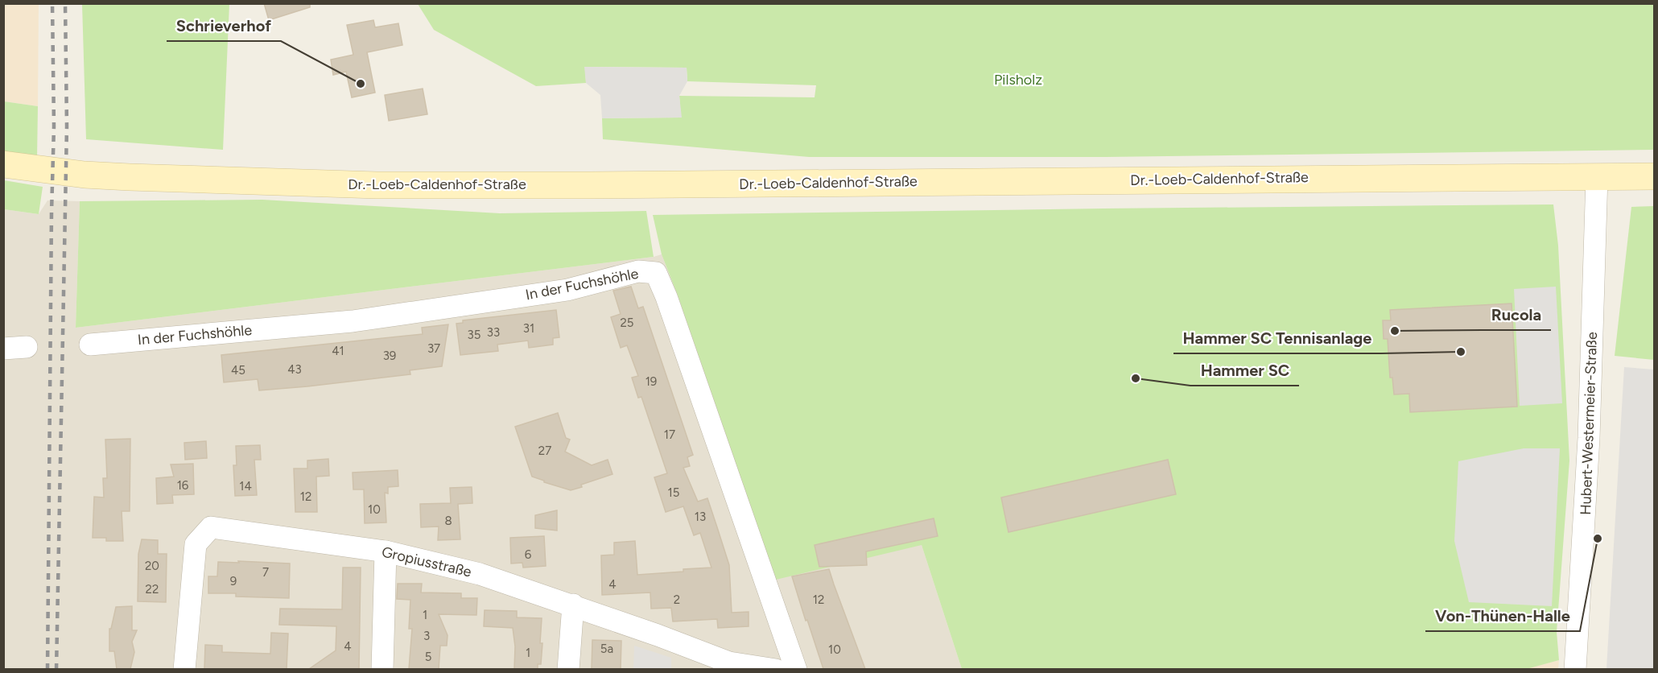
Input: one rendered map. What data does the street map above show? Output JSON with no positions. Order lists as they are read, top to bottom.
{
  "streets": {
    "main road": ["Dr.-Loeb-Caldenhof-Straße"],
    "street": ["In der Fuchshöhle", "Hubert-Westermeier-Straße", "Gropiusstraße"]
  },
  "crossings": [
    ["Dr.-Loeb-Caldenhof-Straße", "Hubert-Westermeier-Straße"]
  ],
  "parks": ["Pilsholz"],
  "places": [
    "Schrieverhof",
    "Rucola",
    "Hammer SC Tennisanlage",
    "Hammer SC",
    "Von-Thünen-Halle"
  ],
  "house_numbers": [
    "25",
    "31",
    "33",
    "35",
    "37",
    "41",
    "39",
    "43",
    "45",
    "19",
    "17",
    "27",
    "16",
    "14",
    "15",
    "12",
    "10",
    "13",
    "8",
    "6",
    "20",
    "7",
    "9",
    "4",
    "22",
    "2",
    "12",
    "1",
    "3",
    "4",
    "5a",
    "10",
    "1",
    "5"
  ]
}
